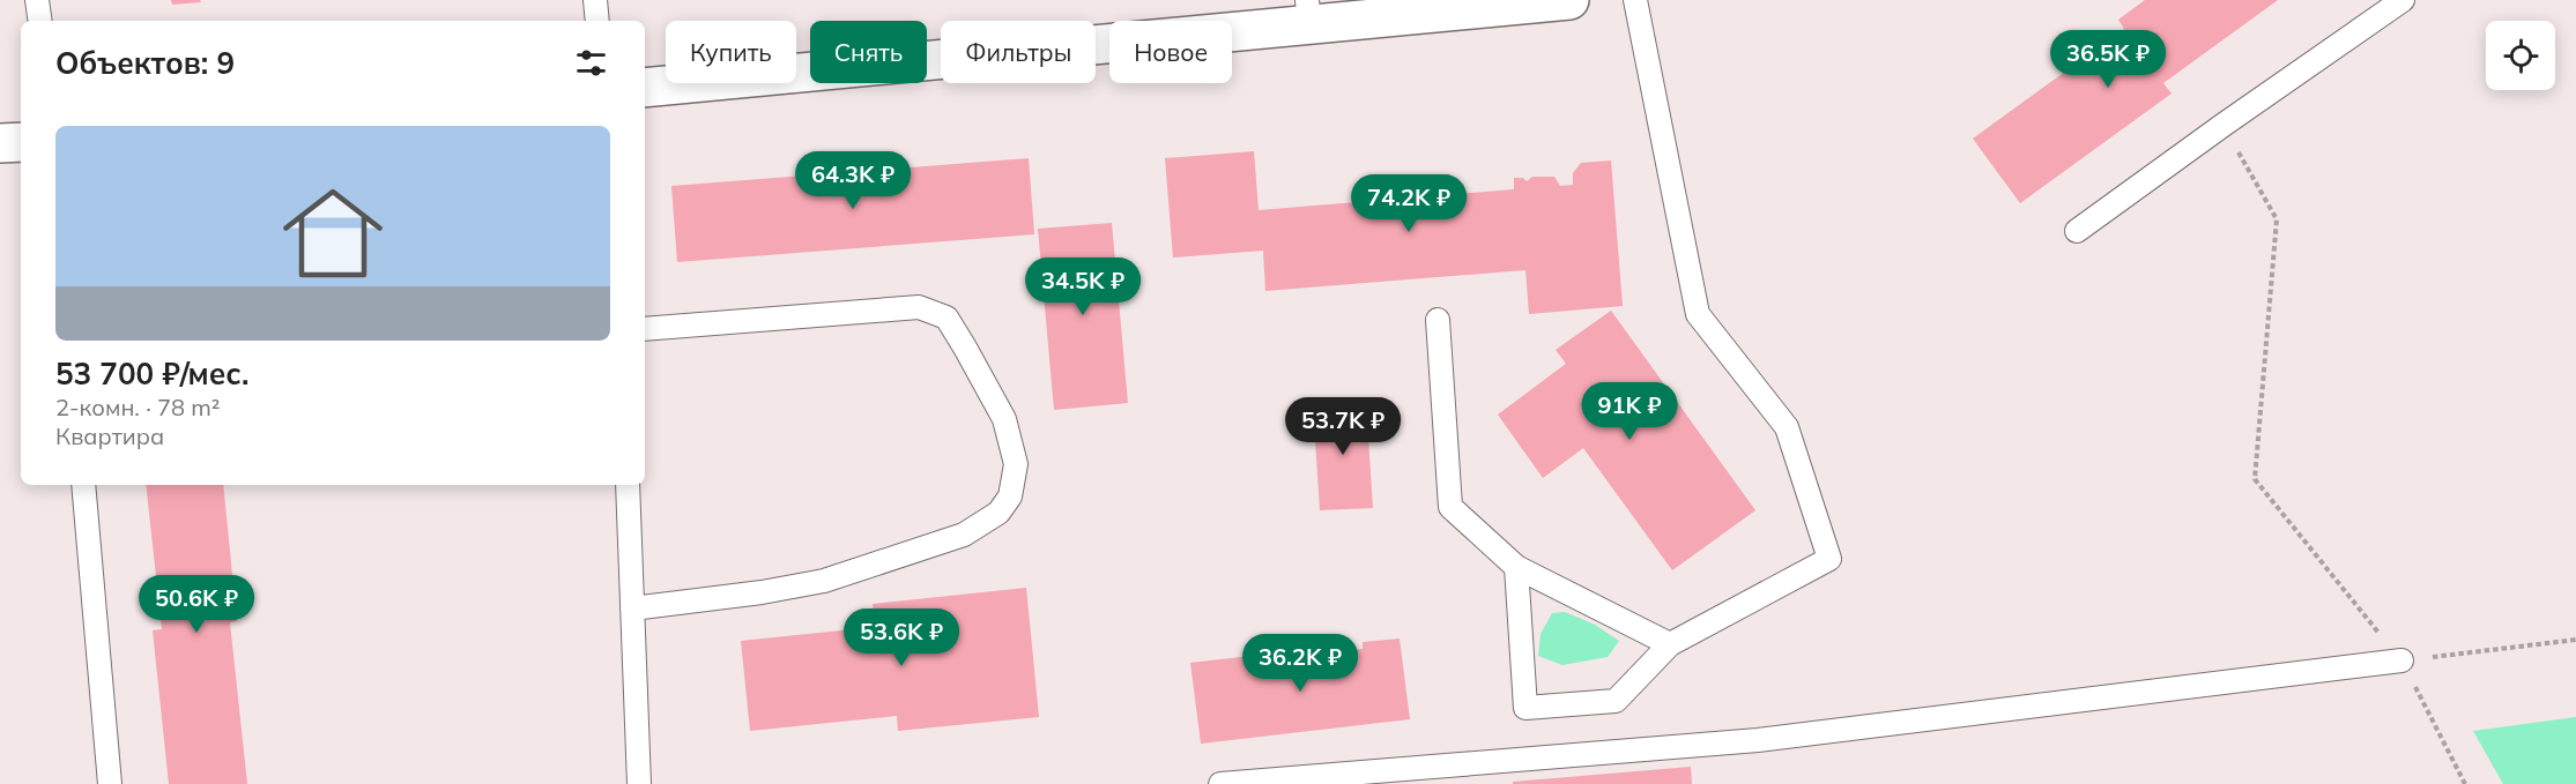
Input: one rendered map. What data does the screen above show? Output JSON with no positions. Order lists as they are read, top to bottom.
{
  "page": {
    "chip": [
      "Купить",
      "Снять",
      "Фильтры",
      "Новое"
    ],
    "heading": "Объектов: 9",
    "price": [
      "36.5K ₽",
      "64.3K ₽",
      "74.2K ₽",
      "34.5K ₽",
      "91K ₽",
      "53.7K ₽",
      "50.6K ₽",
      "53.6K ₽",
      "36.2K ₽"
    ],
    "list": [
      {
        "name": "53 700 ₽/мес.",
        "note": "2-комн. · 78 m² · Квартира"
      }
    ]
  }
}
